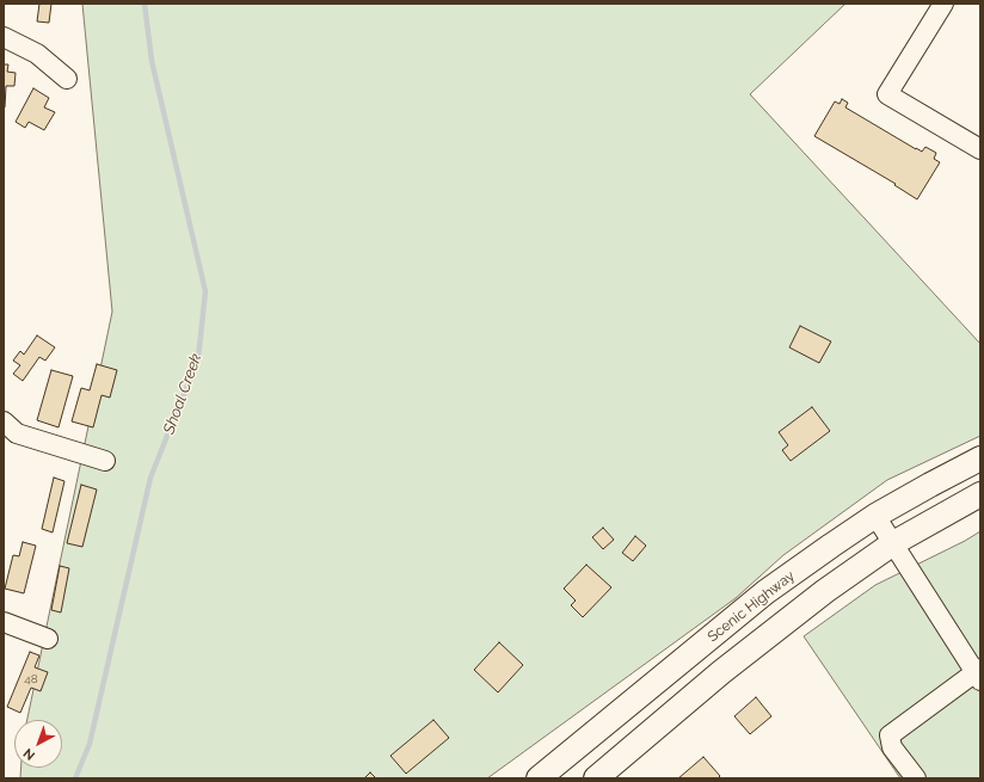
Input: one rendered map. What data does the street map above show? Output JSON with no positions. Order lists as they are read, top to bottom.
{
  "streets": {
    "main road": ["Scenic Highway"]
  },
  "water": ["Shoal Creek"],
  "house_numbers": ["48"],
  "north": "bottom left"
}
